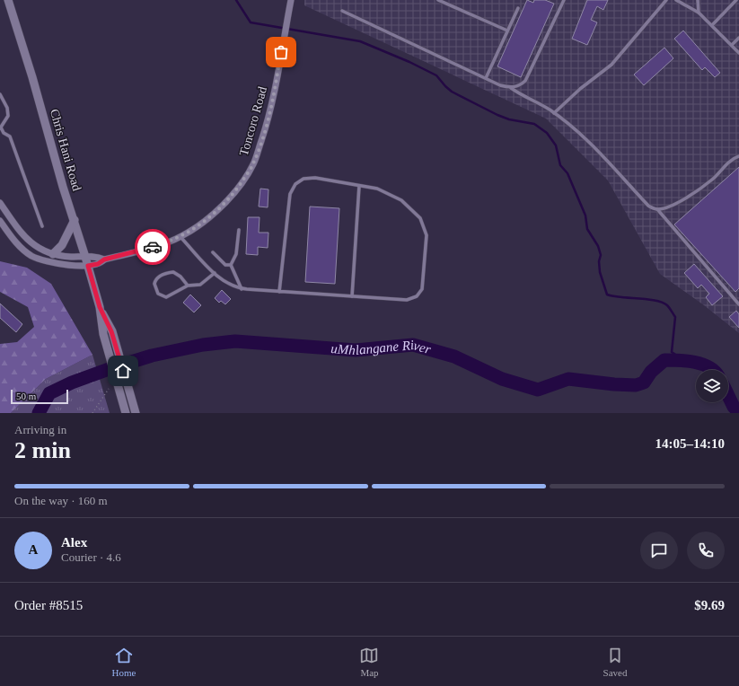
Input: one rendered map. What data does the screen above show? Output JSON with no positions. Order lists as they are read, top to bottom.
{
  "streets": {
    "main road": ["Chris Hani Road"],
    "street": ["Toncoro Road"]
  },
  "crossings": [
    ["Toncoro Road", "Chris Hani Road"]
  ],
  "water": ["uMhlangane River"],
  "scale_bar": "50 m",
  "page": {
    "scale": "50 m",
    "heading": ["2 min", "Arriving in", "14:05–14:10"],
    "panel": [
      "Alex",
      "Courier · 4.6",
      "Order #8515",
      "$9.69"
    ],
    "bar": "On the way · 160 m",
    "round": "A",
    "tabs": ["Home", "Map", "Saved"]
  }
}
